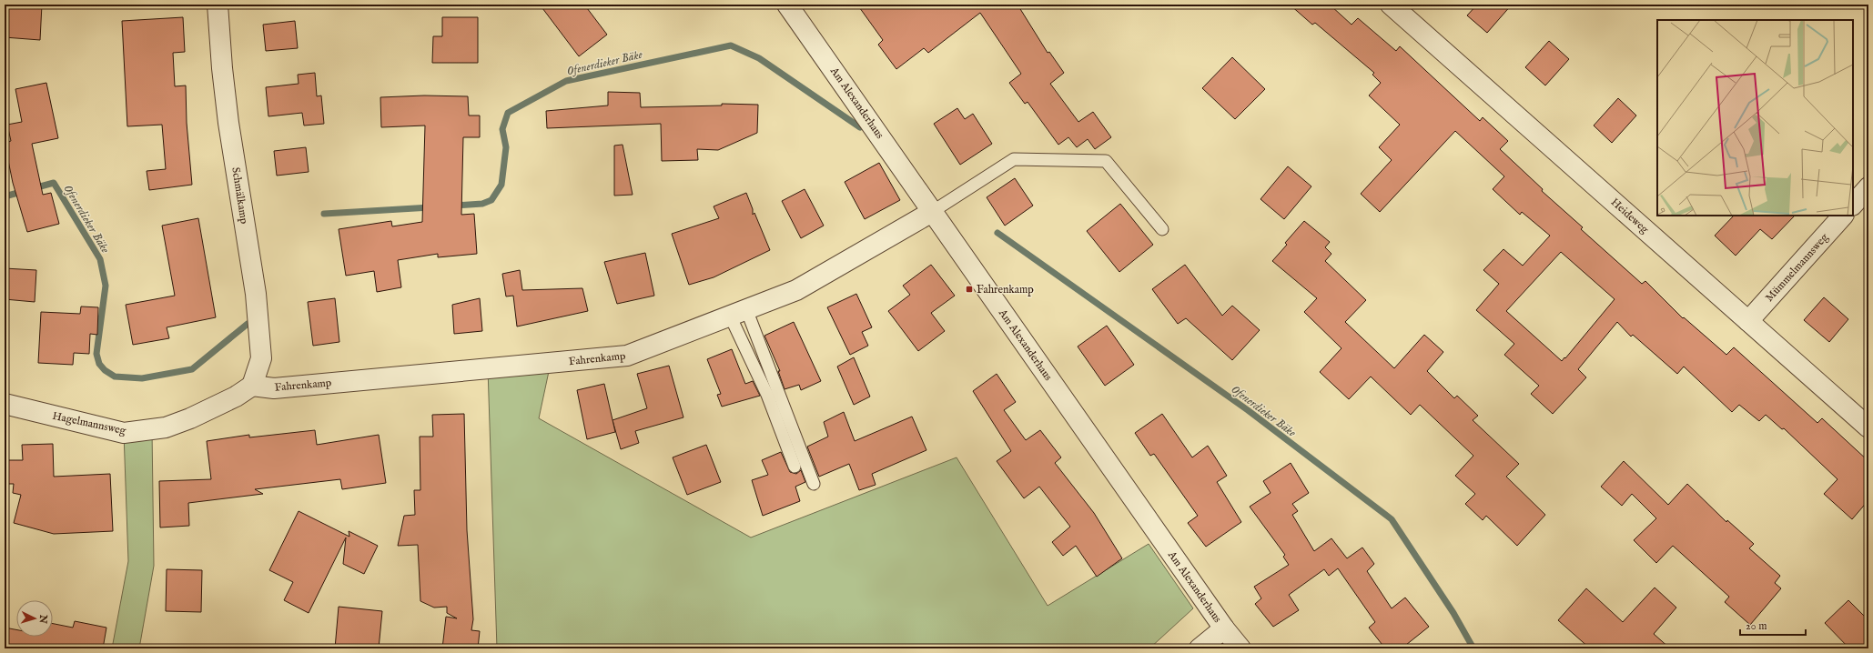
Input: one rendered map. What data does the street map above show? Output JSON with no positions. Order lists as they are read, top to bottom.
{
  "streets": {
    "street": [
      "Am Alexanderhaus",
      "Schmälkamp",
      "Heideweg",
      "Mümmelmannsweg",
      "Fahrenkamp",
      "Hagelmannsweg"
    ]
  },
  "crossings": [
    ["Am Alexanderhaus", "Fahrenkamp"],
    ["Schmälkamp", "Fahrenkamp"],
    ["Schmälkamp", "Hagelmannsweg"],
    ["Heideweg", "Mümmelmannsweg"],
    ["Fahrenkamp", "Hagelmannsweg"]
  ],
  "water": ["Ofenerdieker Bäke"],
  "places": {
    "transit": ["Fahrenkamp"]
  },
  "scale_bar": "20 m",
  "north": "right"
}
